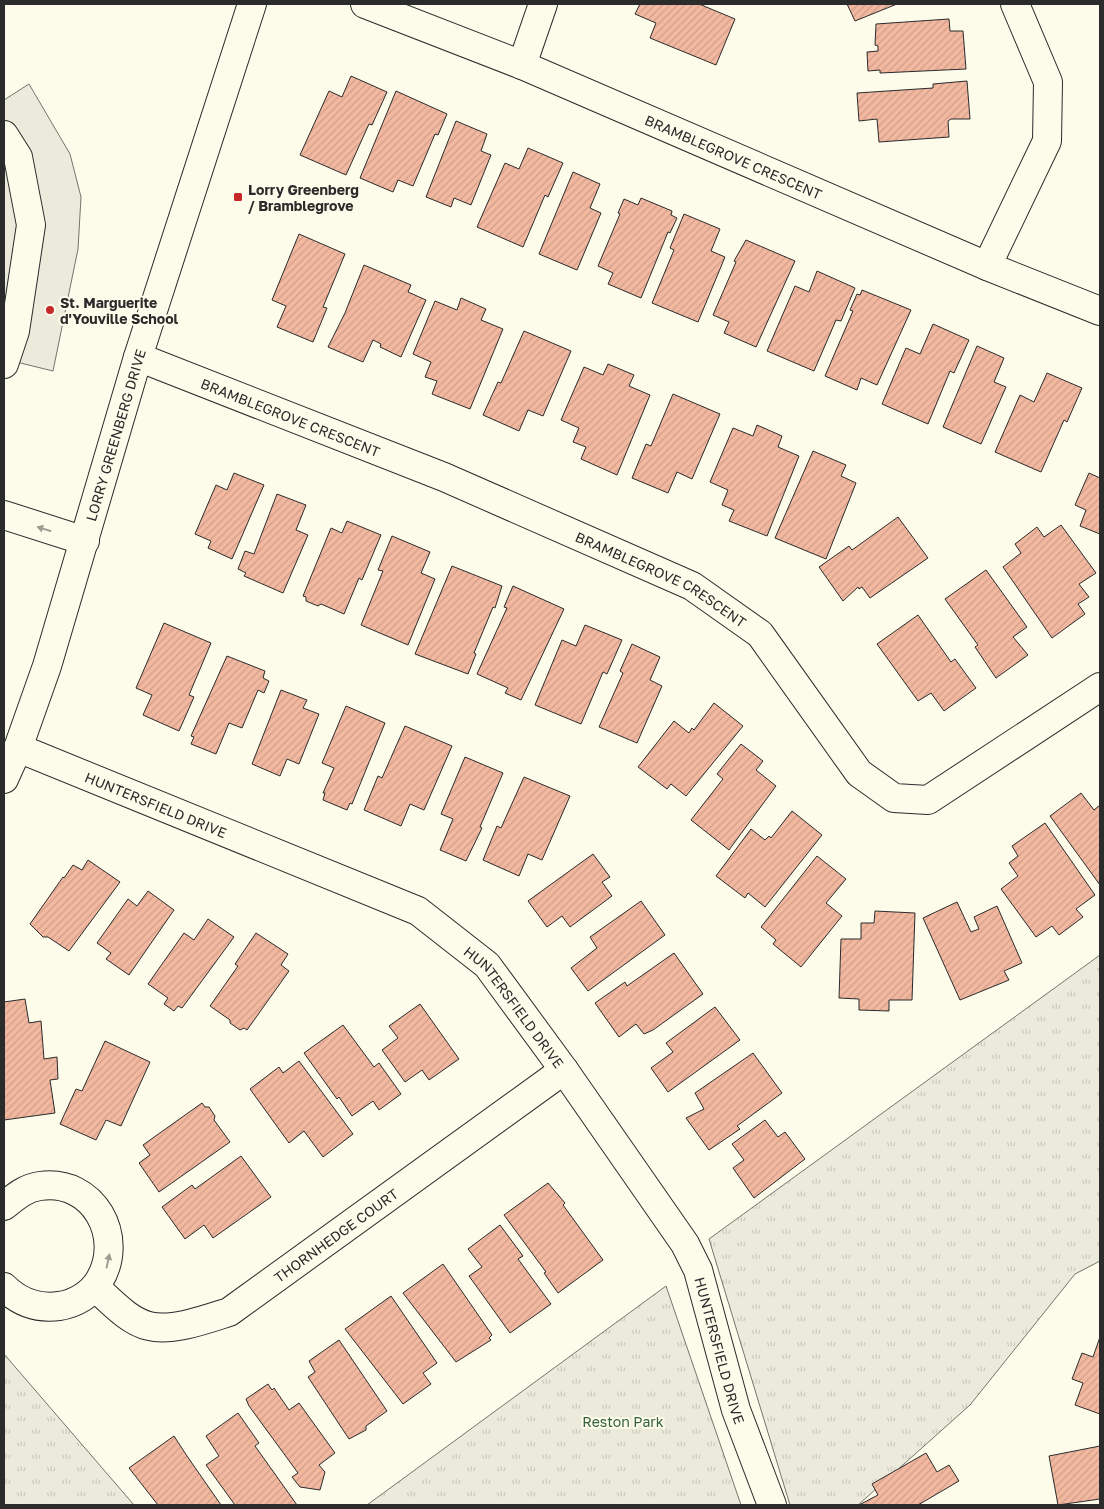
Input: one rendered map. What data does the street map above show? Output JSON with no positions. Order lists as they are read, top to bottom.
{
  "streets": {
    "street": [
      "BRAMBLEGROVE CRESCENT",
      "LORRY GREENBERG DRIVE",
      "HUNTERSFIELD DRIVE",
      "THORNHEDGE COURT"
    ]
  },
  "crossings": [
    ["BRAMBLEGROVE CRESCENT", "LORRY GREENBERG DRIVE"],
    ["LORRY GREENBERG DRIVE", "HUNTERSFIELD DRIVE"],
    ["HUNTERSFIELD DRIVE", "THORNHEDGE COURT"]
  ],
  "parks": ["Reston Park"],
  "places": {
    "transit": ["Lorry Greenberg / Bramblegrove"],
    "other": ["St. Marguerite d'Youville School"]
  }
}
